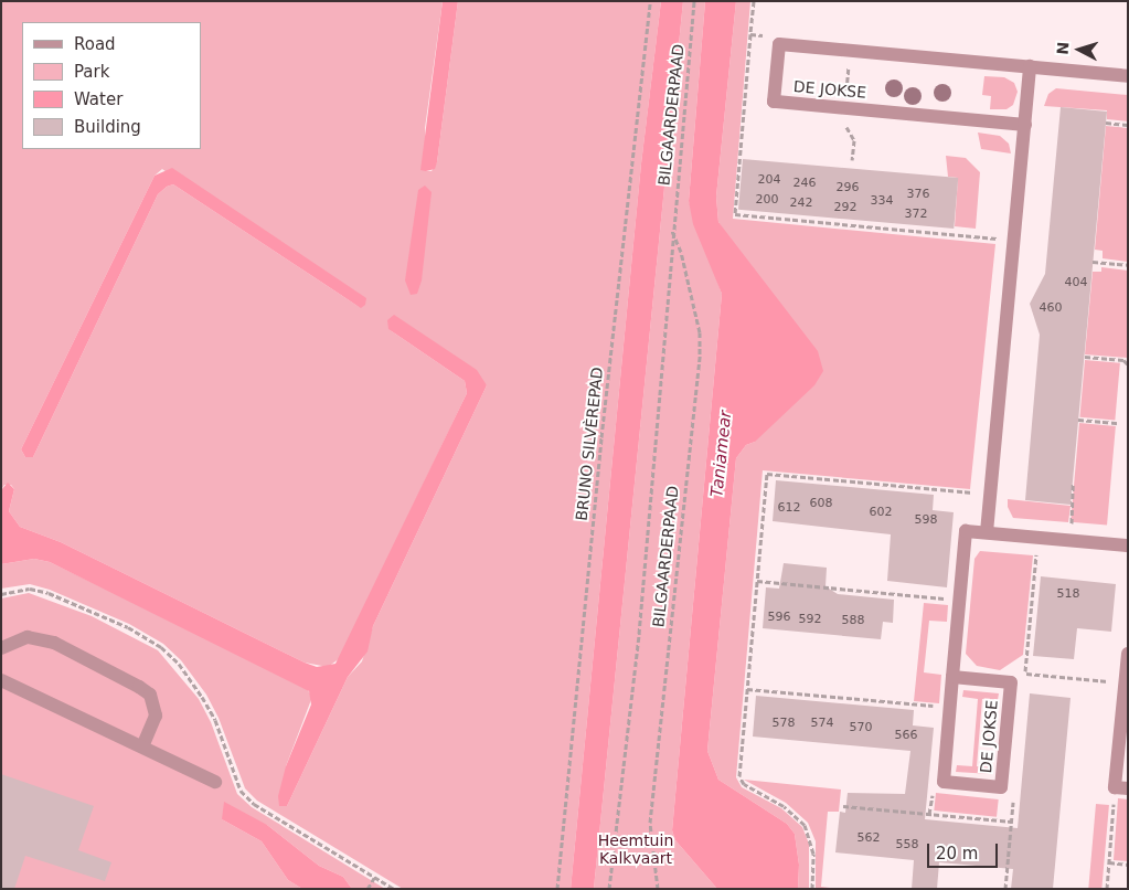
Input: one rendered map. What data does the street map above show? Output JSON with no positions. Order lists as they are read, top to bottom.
{
  "streets": {
    "street": ["DE JOKSE"],
    "path": ["BILGAARDERPAAD", "BRUNO SILVÈREPAD"]
  },
  "water": ["Taniamear"],
  "parks": ["Heemtuin Kalkvaart"],
  "house_numbers": [
    "204",
    "246",
    "296",
    "376",
    "200",
    "334",
    "242",
    "292",
    "372",
    "404",
    "460",
    "608",
    "612",
    "602",
    "598",
    "518",
    "596",
    "592",
    "588",
    "578",
    "574",
    "570",
    "566",
    "562",
    "558"
  ],
  "legend": [
    "Road",
    "Park",
    "Water",
    "Building"
  ],
  "scale_bar": "20 m",
  "north": "left"
}
